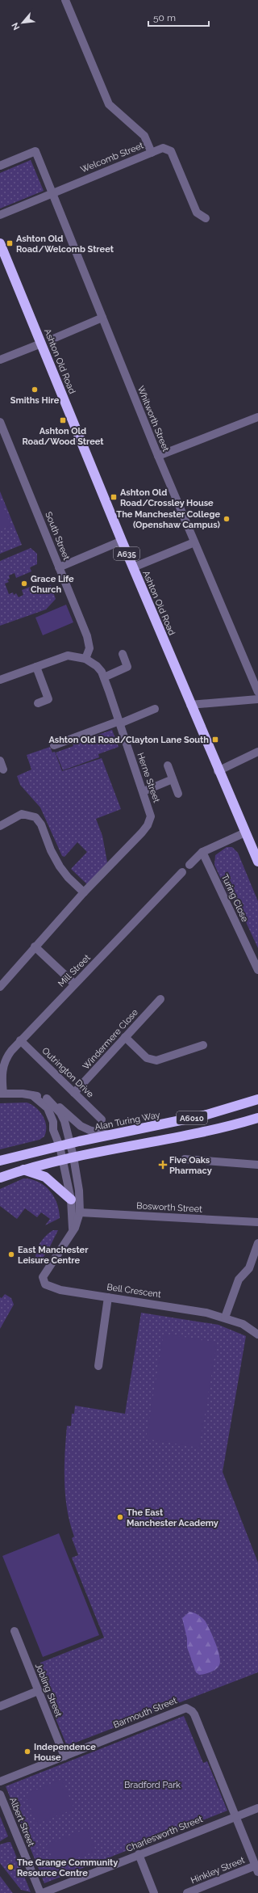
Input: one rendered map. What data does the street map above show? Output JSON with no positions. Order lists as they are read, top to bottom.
{
  "streets": {
    "highway": [
      "Ashton Old Road",
      "A635",
      "A6010",
      "Alan Turing Way"
    ],
    "street": [
      "Welcomb Street",
      "Whitworth Street",
      "South Street",
      "Herne Street",
      "Turing Close",
      "Mill Street",
      "Windermere Close",
      "Outrington Drive",
      "Bosworth Street",
      "Bell Crescent",
      "Jobling Street",
      "Barmouth Street",
      "Albert Street",
      "Charlesworth Street",
      "Hinkley Street"
    ]
  },
  "crossings": [
    ["Welcomb Street", "Whitworth Street"],
    ["South Street", "Herne Street"],
    ["Mill Street", "Outrington Drive"],
    ["Windermere Close", "Outrington Drive"],
    ["Jobling Street", "Barmouth Street"],
    ["Barmouth Street", "Charlesworth Street"],
    ["Albert Street", "Charlesworth Street"]
  ],
  "parks": ["Bradford Park"],
  "places": {
    "transit": [
      "Ashton Old Road/Welcomb Street",
      "Ashton Old Road/Wood Street",
      "Ashton Old Road/Crossley House",
      "Ashton Old Road/Clayton Lane South"
    ],
    "other": [
      "Smiths Hire",
      "The Manchester College (Openshaw Campus)",
      "Grace Life Church",
      "East Manchester Leisure Centre",
      "The East Manchester Academy",
      "Independence House",
      "The Grange Community Resource Centre"
    ],
    "health": ["Five Oaks Pharmacy"]
  },
  "scale_bar": "50 m",
  "north": "bottom left"
}
